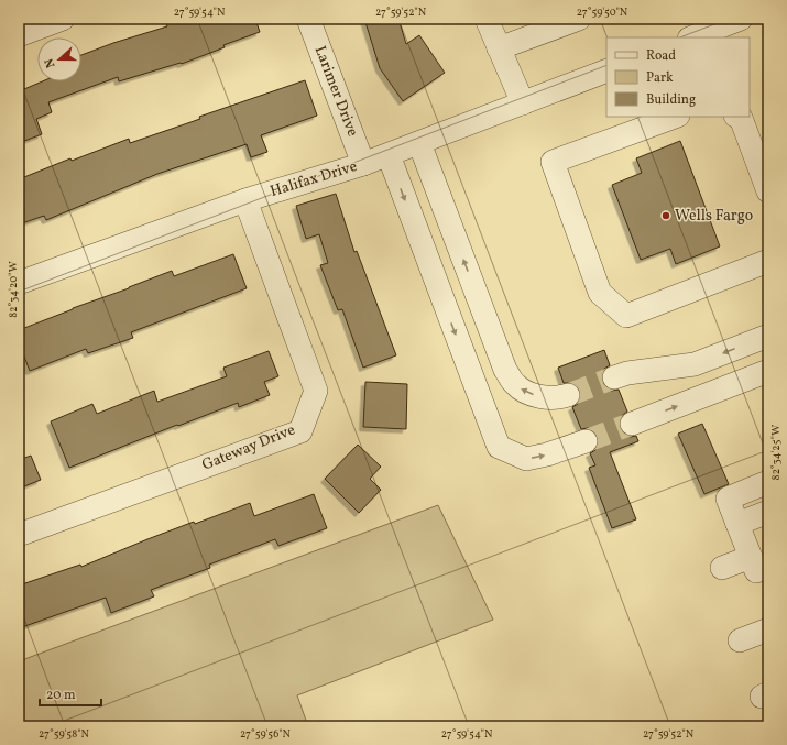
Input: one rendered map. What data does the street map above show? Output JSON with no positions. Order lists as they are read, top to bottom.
{
  "streets": {
    "street": ["Larimer Drive", "Halifax Drive", "Gateway Drive"]
  },
  "crossings": [
    ["Larimer Drive", "Halifax Drive"],
    ["Halifax Drive", "Gateway Drive"]
  ],
  "places": ["Wells Fargo"],
  "legend": ["Road", "Park", "Building"],
  "scale_bar": "20 m",
  "north": "left",
  "coordinates": [
    "27°59'54\"N",
    "27°59'52\"N",
    "27°59'50\"N",
    "82°34'20\"W",
    "82°34'25\"W",
    "27°59'58\"N",
    "27°59'56\"N"
  ]
}
